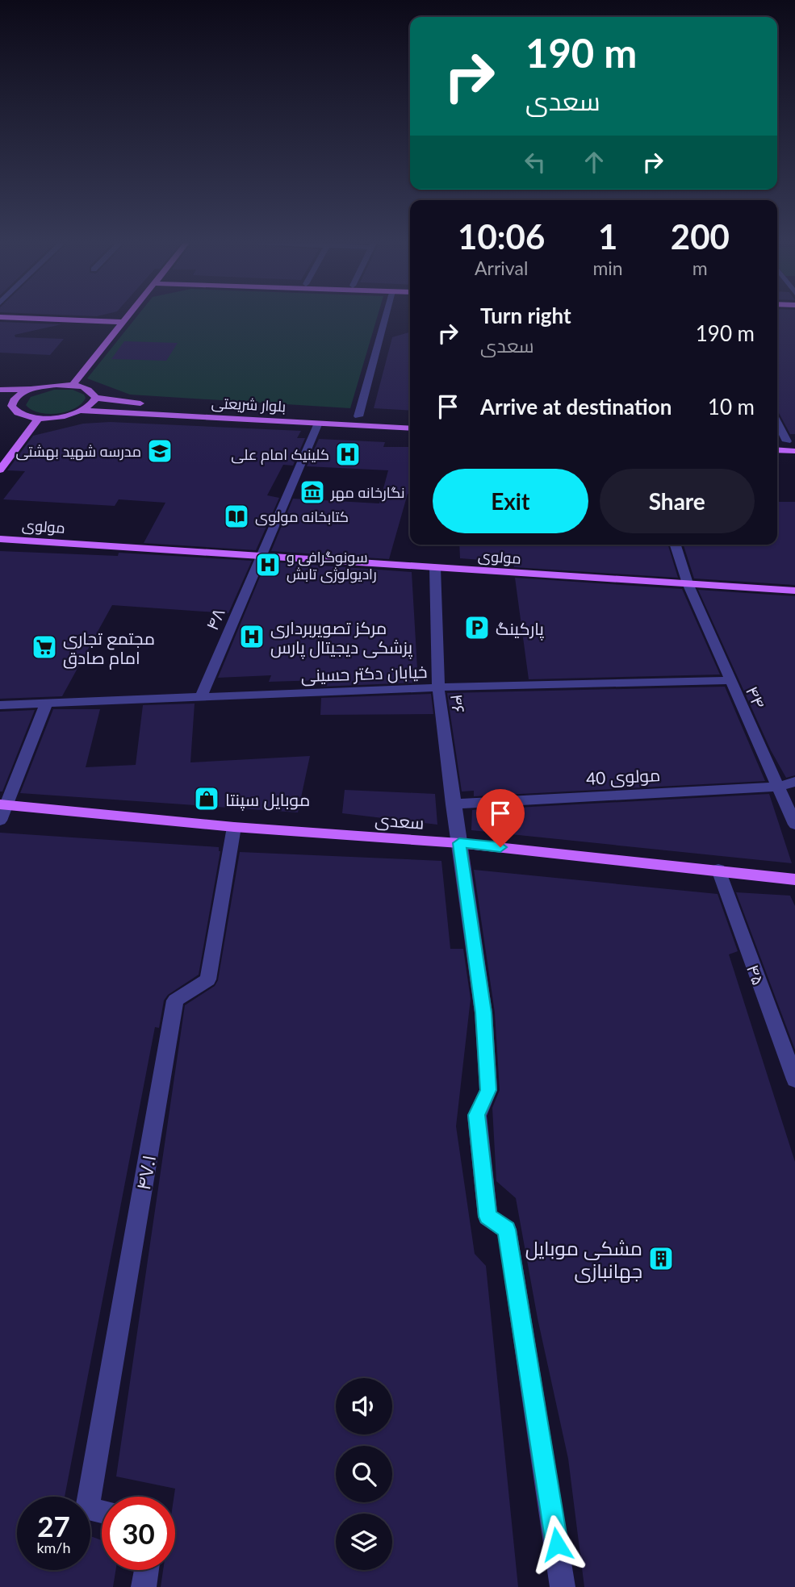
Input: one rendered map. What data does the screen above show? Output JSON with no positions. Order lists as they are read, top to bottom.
{
  "streets": {
    "main road": ["بلوار شریعتی", "مولوی", "سعدی"],
    "street": [
      "۴۸",
      "خیابان دکتر حسینی",
      "۴۴",
      "۴۶",
      "مولوی 40",
      "۴۵",
      "۴۷.۱"
    ]
  },
  "crossings": [
    ["بلوار شریعتی", "۴۸"],
    ["مولوی", "۴۸"],
    ["مولوی", "۴۴"],
    ["مولوی", "۴۶"],
    ["۴۸", "خیابان دکتر حسینی"],
    ["خیابان دکتر حسینی", "۴۴"],
    ["خیابان دکتر حسینی", "۴۶"],
    ["۴۴", "مولوی 40"],
    ["۴۶", "مولوی 40"],
    ["۴۶", "سعدی"],
    ["سعدی", "۴۵"],
    ["سعدی", "۴۷.۱"]
  ],
  "places": {
    "school or university": ["مدرسه شهید بهشتی"],
    "hospital": ["کلینیک امام علی", "سونوگرافی و رادیولوژی تابش", "مرکز تصویربرداری پزشکی دیجیتال پارس"],
    "museum": ["نگارخانه مهر"],
    "library": ["کتابخانه مولوی"],
    "parking": ["پارکینگ"],
    "supermarket": ["مجتمع تجاری امام صادق"],
    "shop": ["موبایل سپنتا"],
    "building": ["مشکی موبایل جهانبازی"]
  },
  "page": {
    "turn": ["190 m", "سعدی"],
    "eta": [
      "10:06",
      "Arrival",
      "1",
      "min",
      "200",
      "m"
    ],
    "list": [
      {
        "name": "Turn right",
        "note": "سعدی",
        "value": "190 m"
      },
      {
        "name": "Arrive at destination",
        "value": "10 m"
      }
    ],
    "buttons": ["Exit", "Share"],
    "speed": "27 km/h",
    "limit": "30"
  }
}
